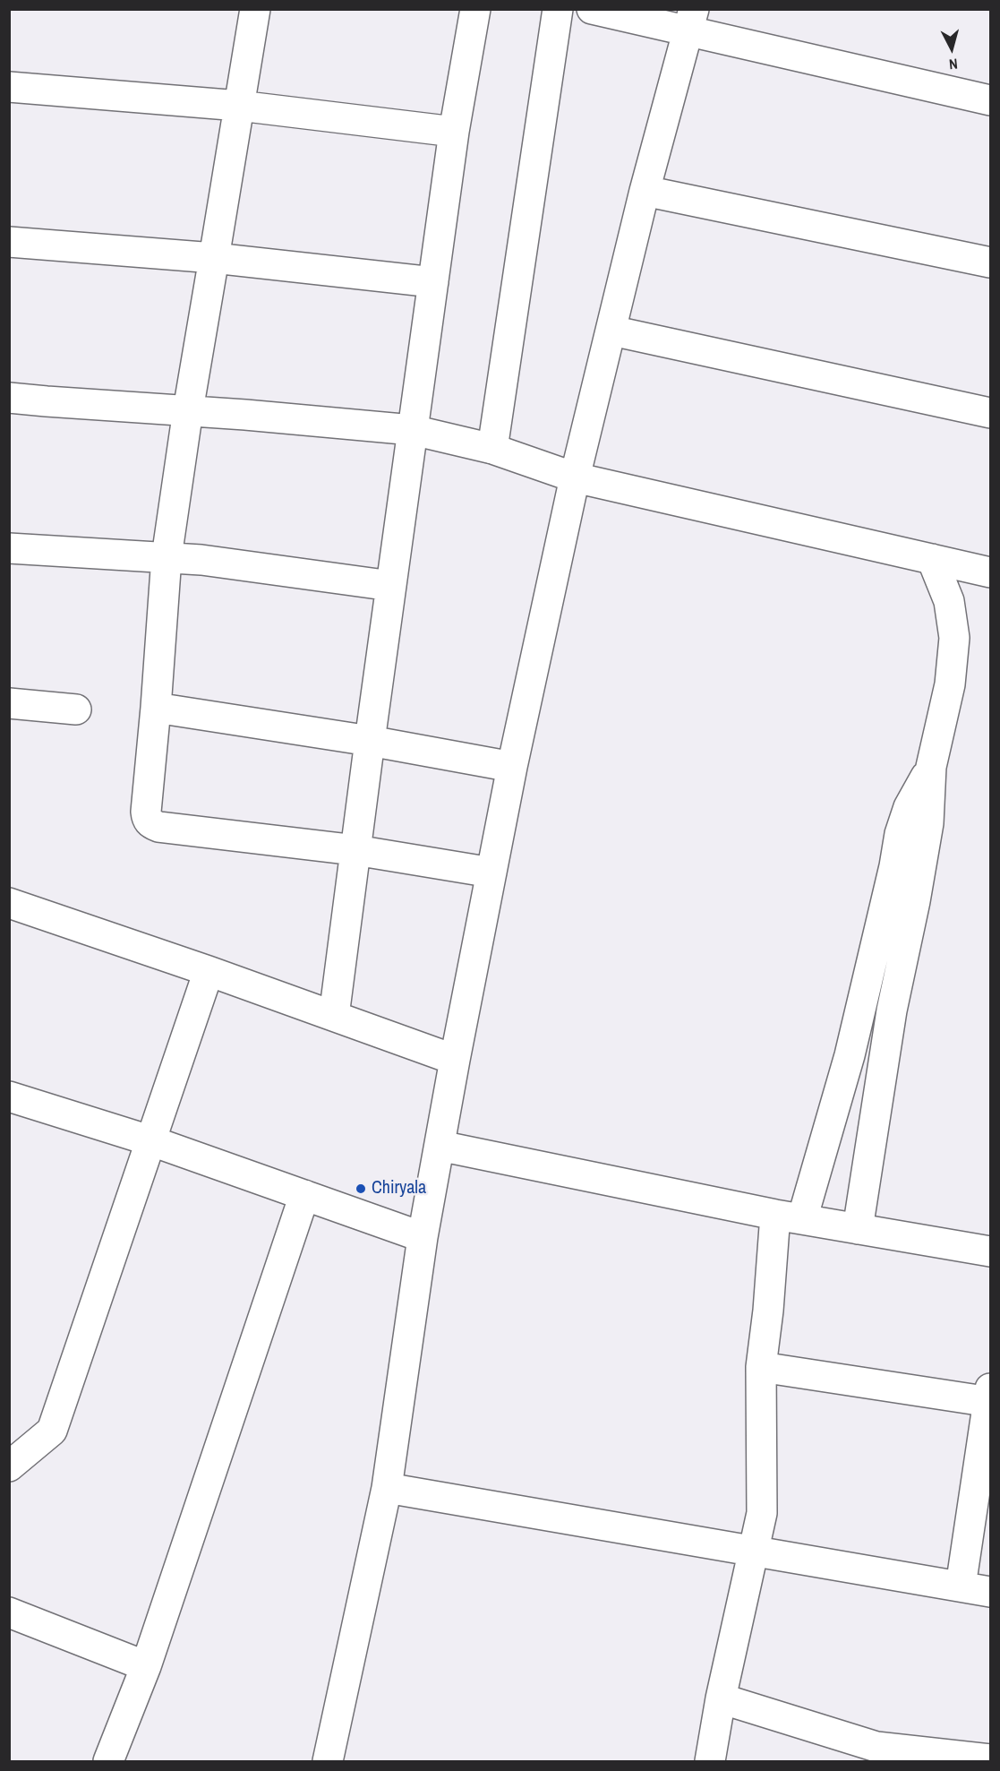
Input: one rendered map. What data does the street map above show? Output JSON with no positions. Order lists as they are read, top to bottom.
{
  "places": ["Chiryala"],
  "north": "bottom"
}
